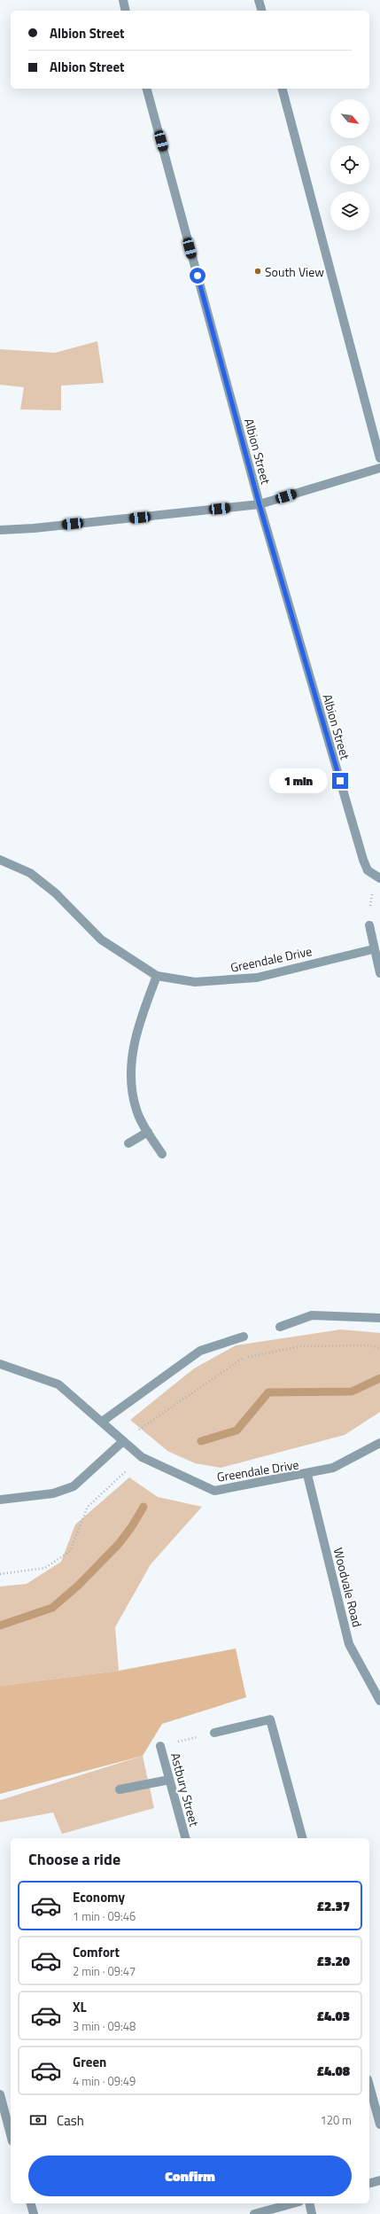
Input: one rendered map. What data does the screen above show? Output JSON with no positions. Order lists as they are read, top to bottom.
{
  "streets": {
    "street": [
      "Albion Street",
      "Greendale Drive",
      "Woodvale Road",
      "Astbury Street"
    ]
  },
  "crossings": [
    ["Greendale Drive", "Woodvale Road"]
  ],
  "places": ["South View"],
  "north": "bottom right",
  "page": {
    "banner": ["Albion Street", "Albion Street"],
    "bubble": "1 min",
    "heading": "Choose a ride",
    "list": [
      {
        "name": "Economy",
        "note": "1 min · 09:46",
        "value": "£2.37"
      },
      {
        "name": "Comfort",
        "note": "2 min · 09:47",
        "value": "£3.20"
      },
      {
        "name": "XL",
        "note": "3 min · 09:48",
        "value": "£4.03"
      },
      {
        "name": "Green",
        "note": "4 min · 09:49",
        "value": "£4.08"
      }
    ],
    "pay": ["Cash", "120 m"],
    "buttons": "Confirm"
  }
}
